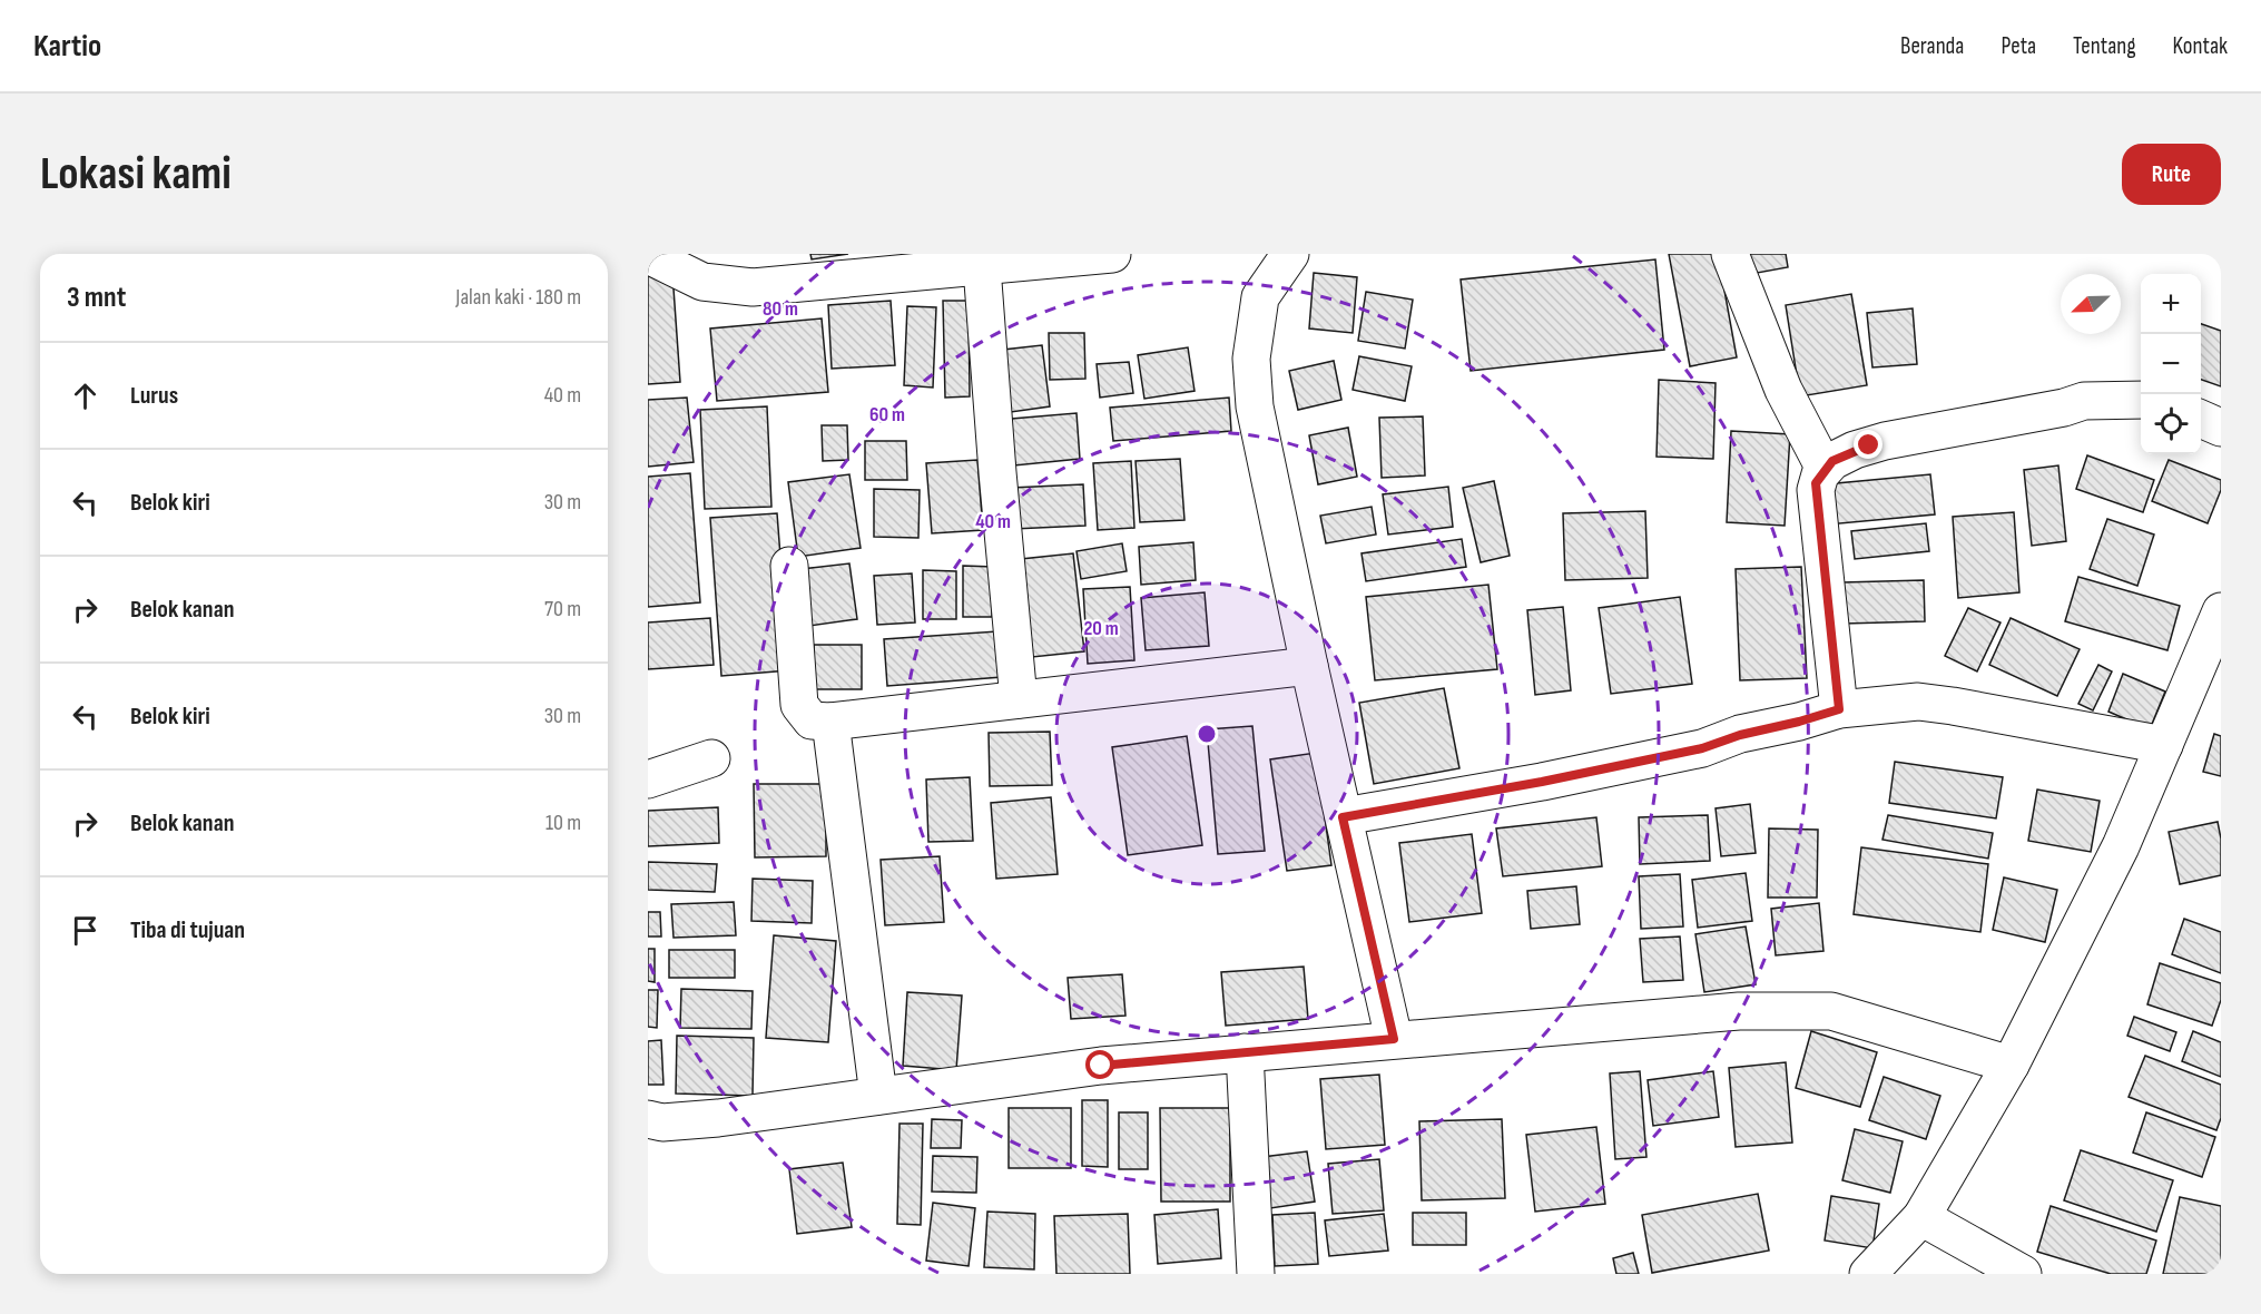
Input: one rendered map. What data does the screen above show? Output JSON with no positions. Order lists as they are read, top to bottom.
{
  "north": "bottom left",
  "page": {
    "header": "Kartio",
    "nav": [
      "Beranda",
      "Peta",
      "Tentang",
      "Kontak"
    ],
    "buttons": "Rute",
    "title": "Lokasi kami",
    "heading": ["3 mnt", "Jalan kaki · 180 m"],
    "map_buttons": ["+", "−"],
    "list": [
      ["Lurus", "40 m"],
      ["Belok kiri", "30 m"],
      ["Belok kanan", "70 m"],
      ["Belok kiri", "30 m"],
      ["Belok kanan", "10 m"],
      "Tiba di tujuan"
    ]
  },
  "rings": [
    "80 m",
    "60 m",
    "40 m",
    "20 m"
  ]
}
